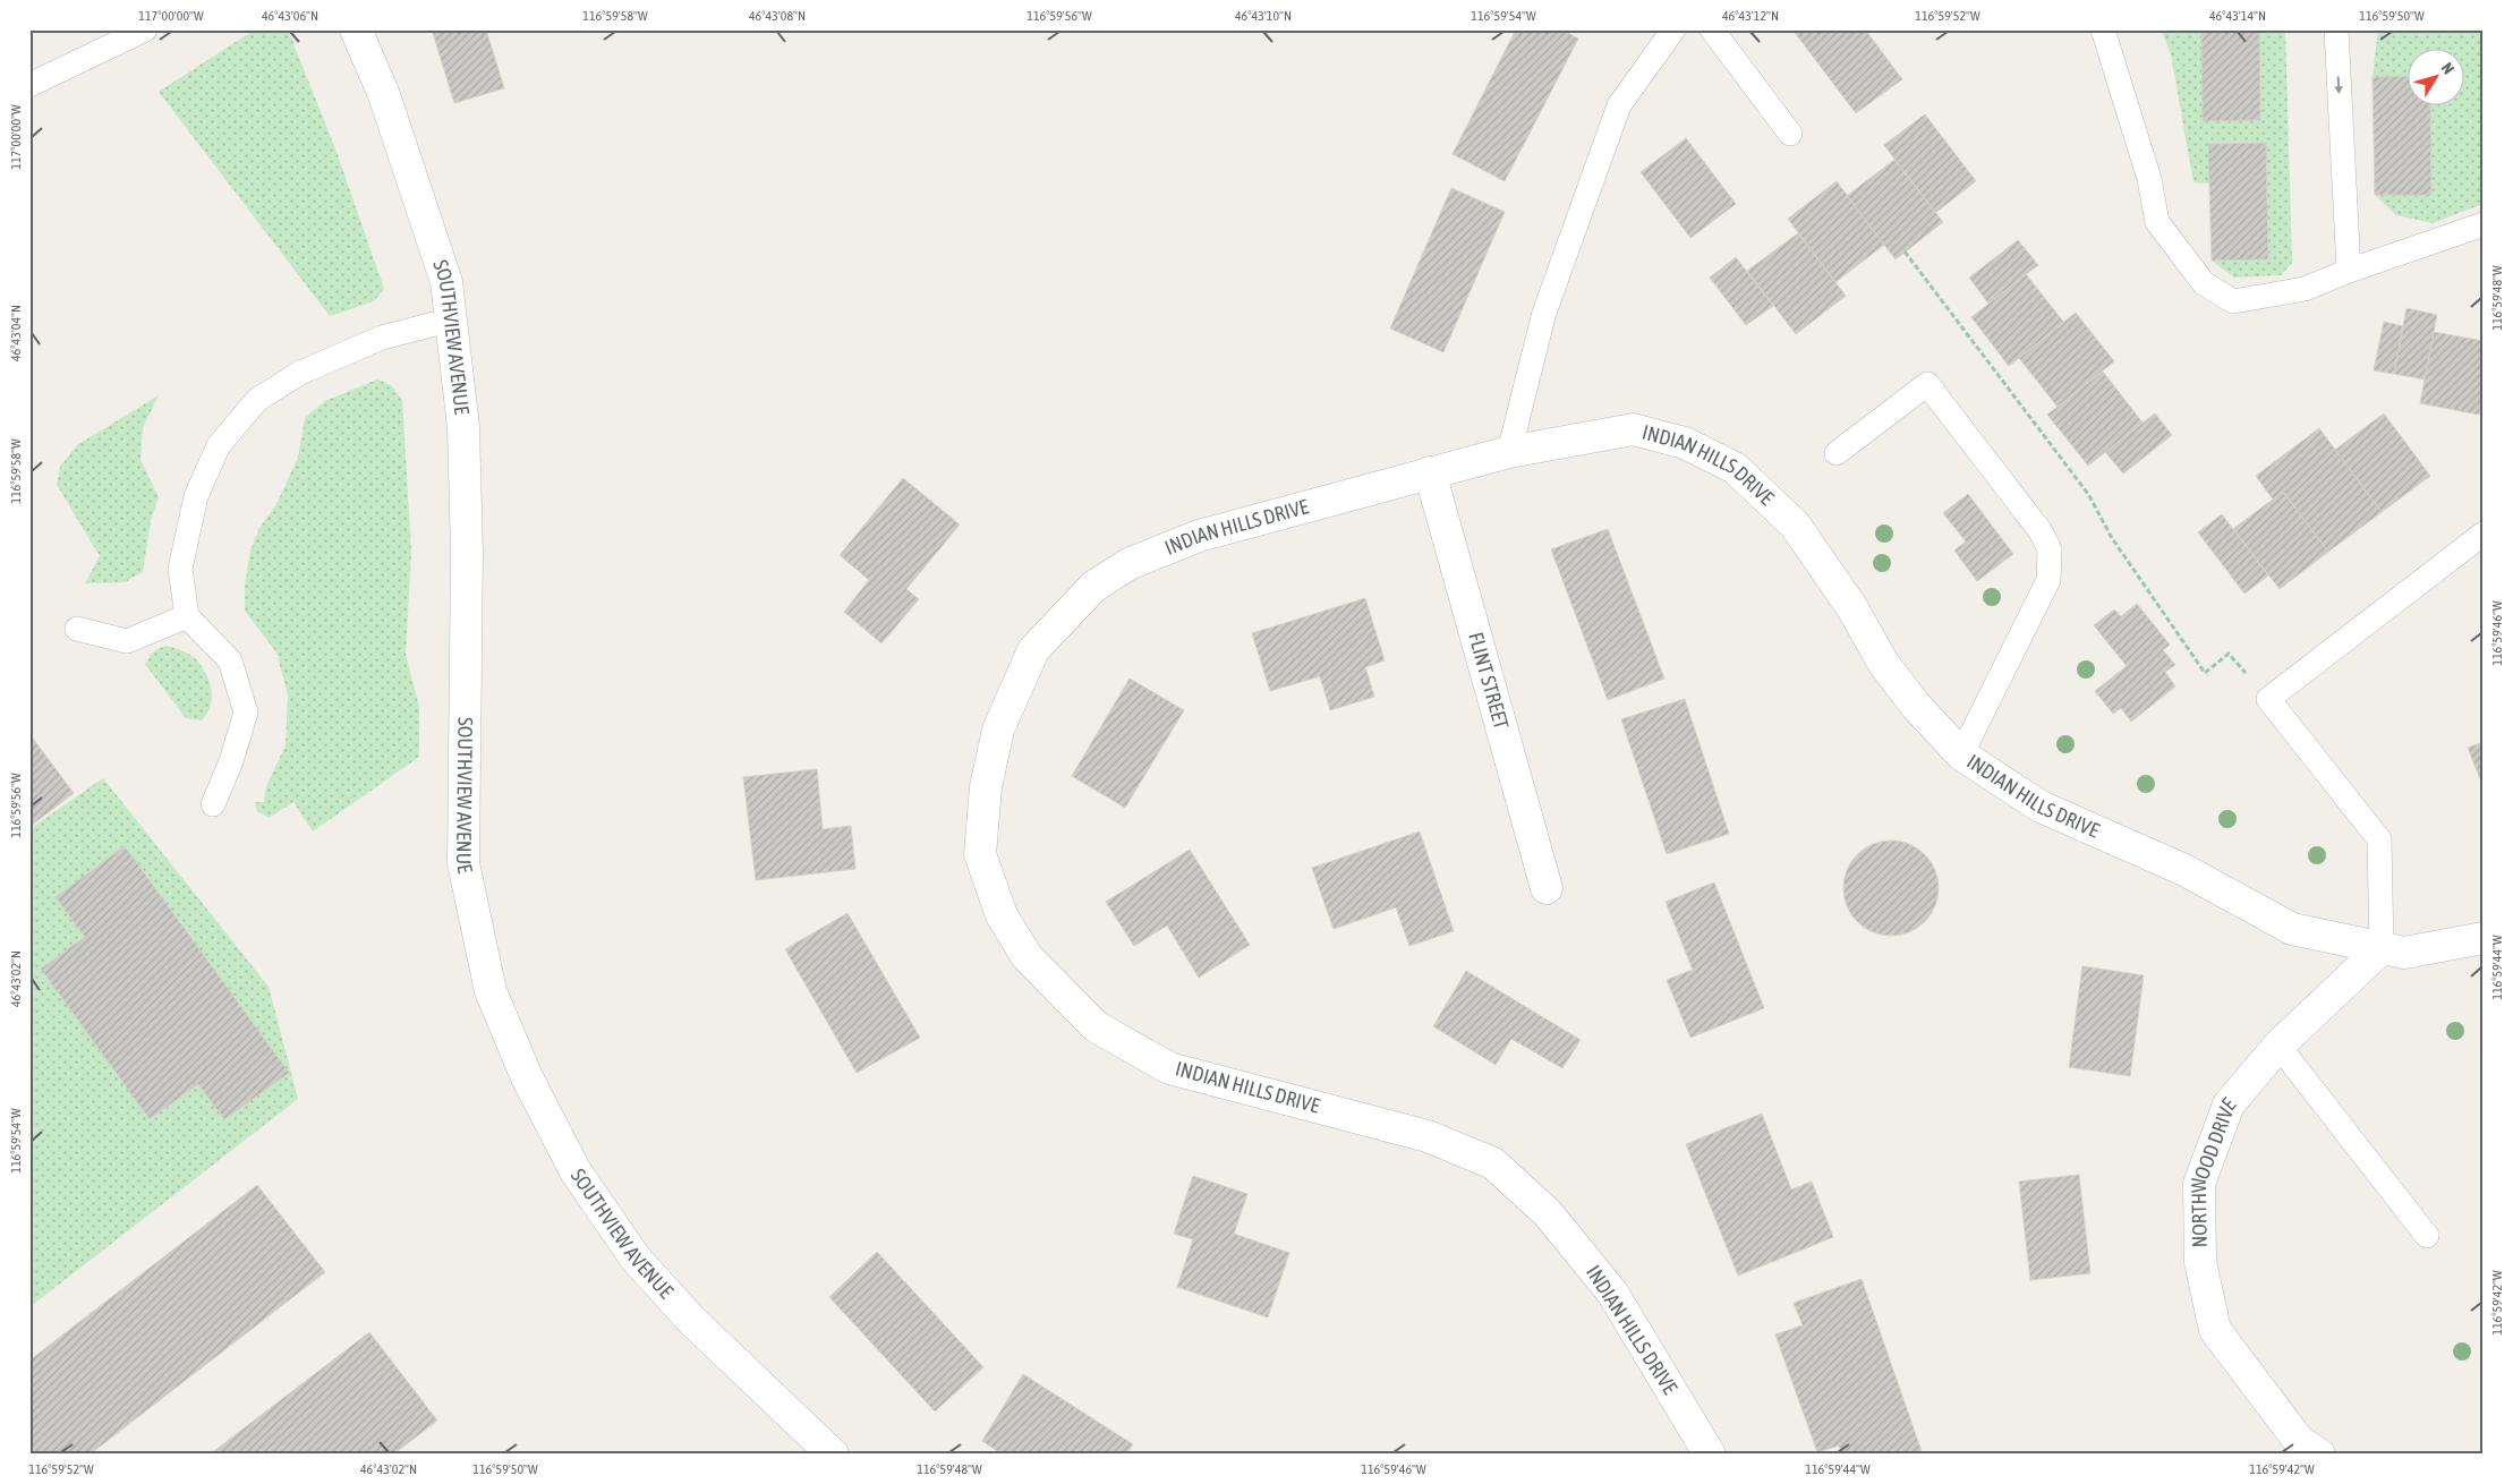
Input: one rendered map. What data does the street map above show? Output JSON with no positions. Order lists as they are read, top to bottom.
{
  "streets": {
    "street": [
      "SOUTHVIEW AVENUE",
      "INDIAN HILLS DRIVE",
      "FLINT STREET",
      "NORTHWOOD DRIVE"
    ]
  },
  "crossings": [
    ["INDIAN HILLS DRIVE", "FLINT STREET"],
    ["INDIAN HILLS DRIVE", "NORTHWOOD DRIVE"]
  ],
  "north": "top right",
  "coordinates": [
    "117°00'00\"W",
    "46°43'06\"N",
    "116°59'58\"W",
    "46°43'08\"N",
    "116°59'56\"W",
    "46°43'10\"N",
    "116°59'54\"W",
    "46°43'12\"N",
    "116°59'52\"W",
    "46°43'14\"N",
    "116°59'50\"W",
    "116°59'48\"W",
    "46°43'04\"N",
    "116°59'46\"W",
    "116°59'44\"W",
    "46°43'02\"N",
    "116°59'42\"W"
  ]
}
